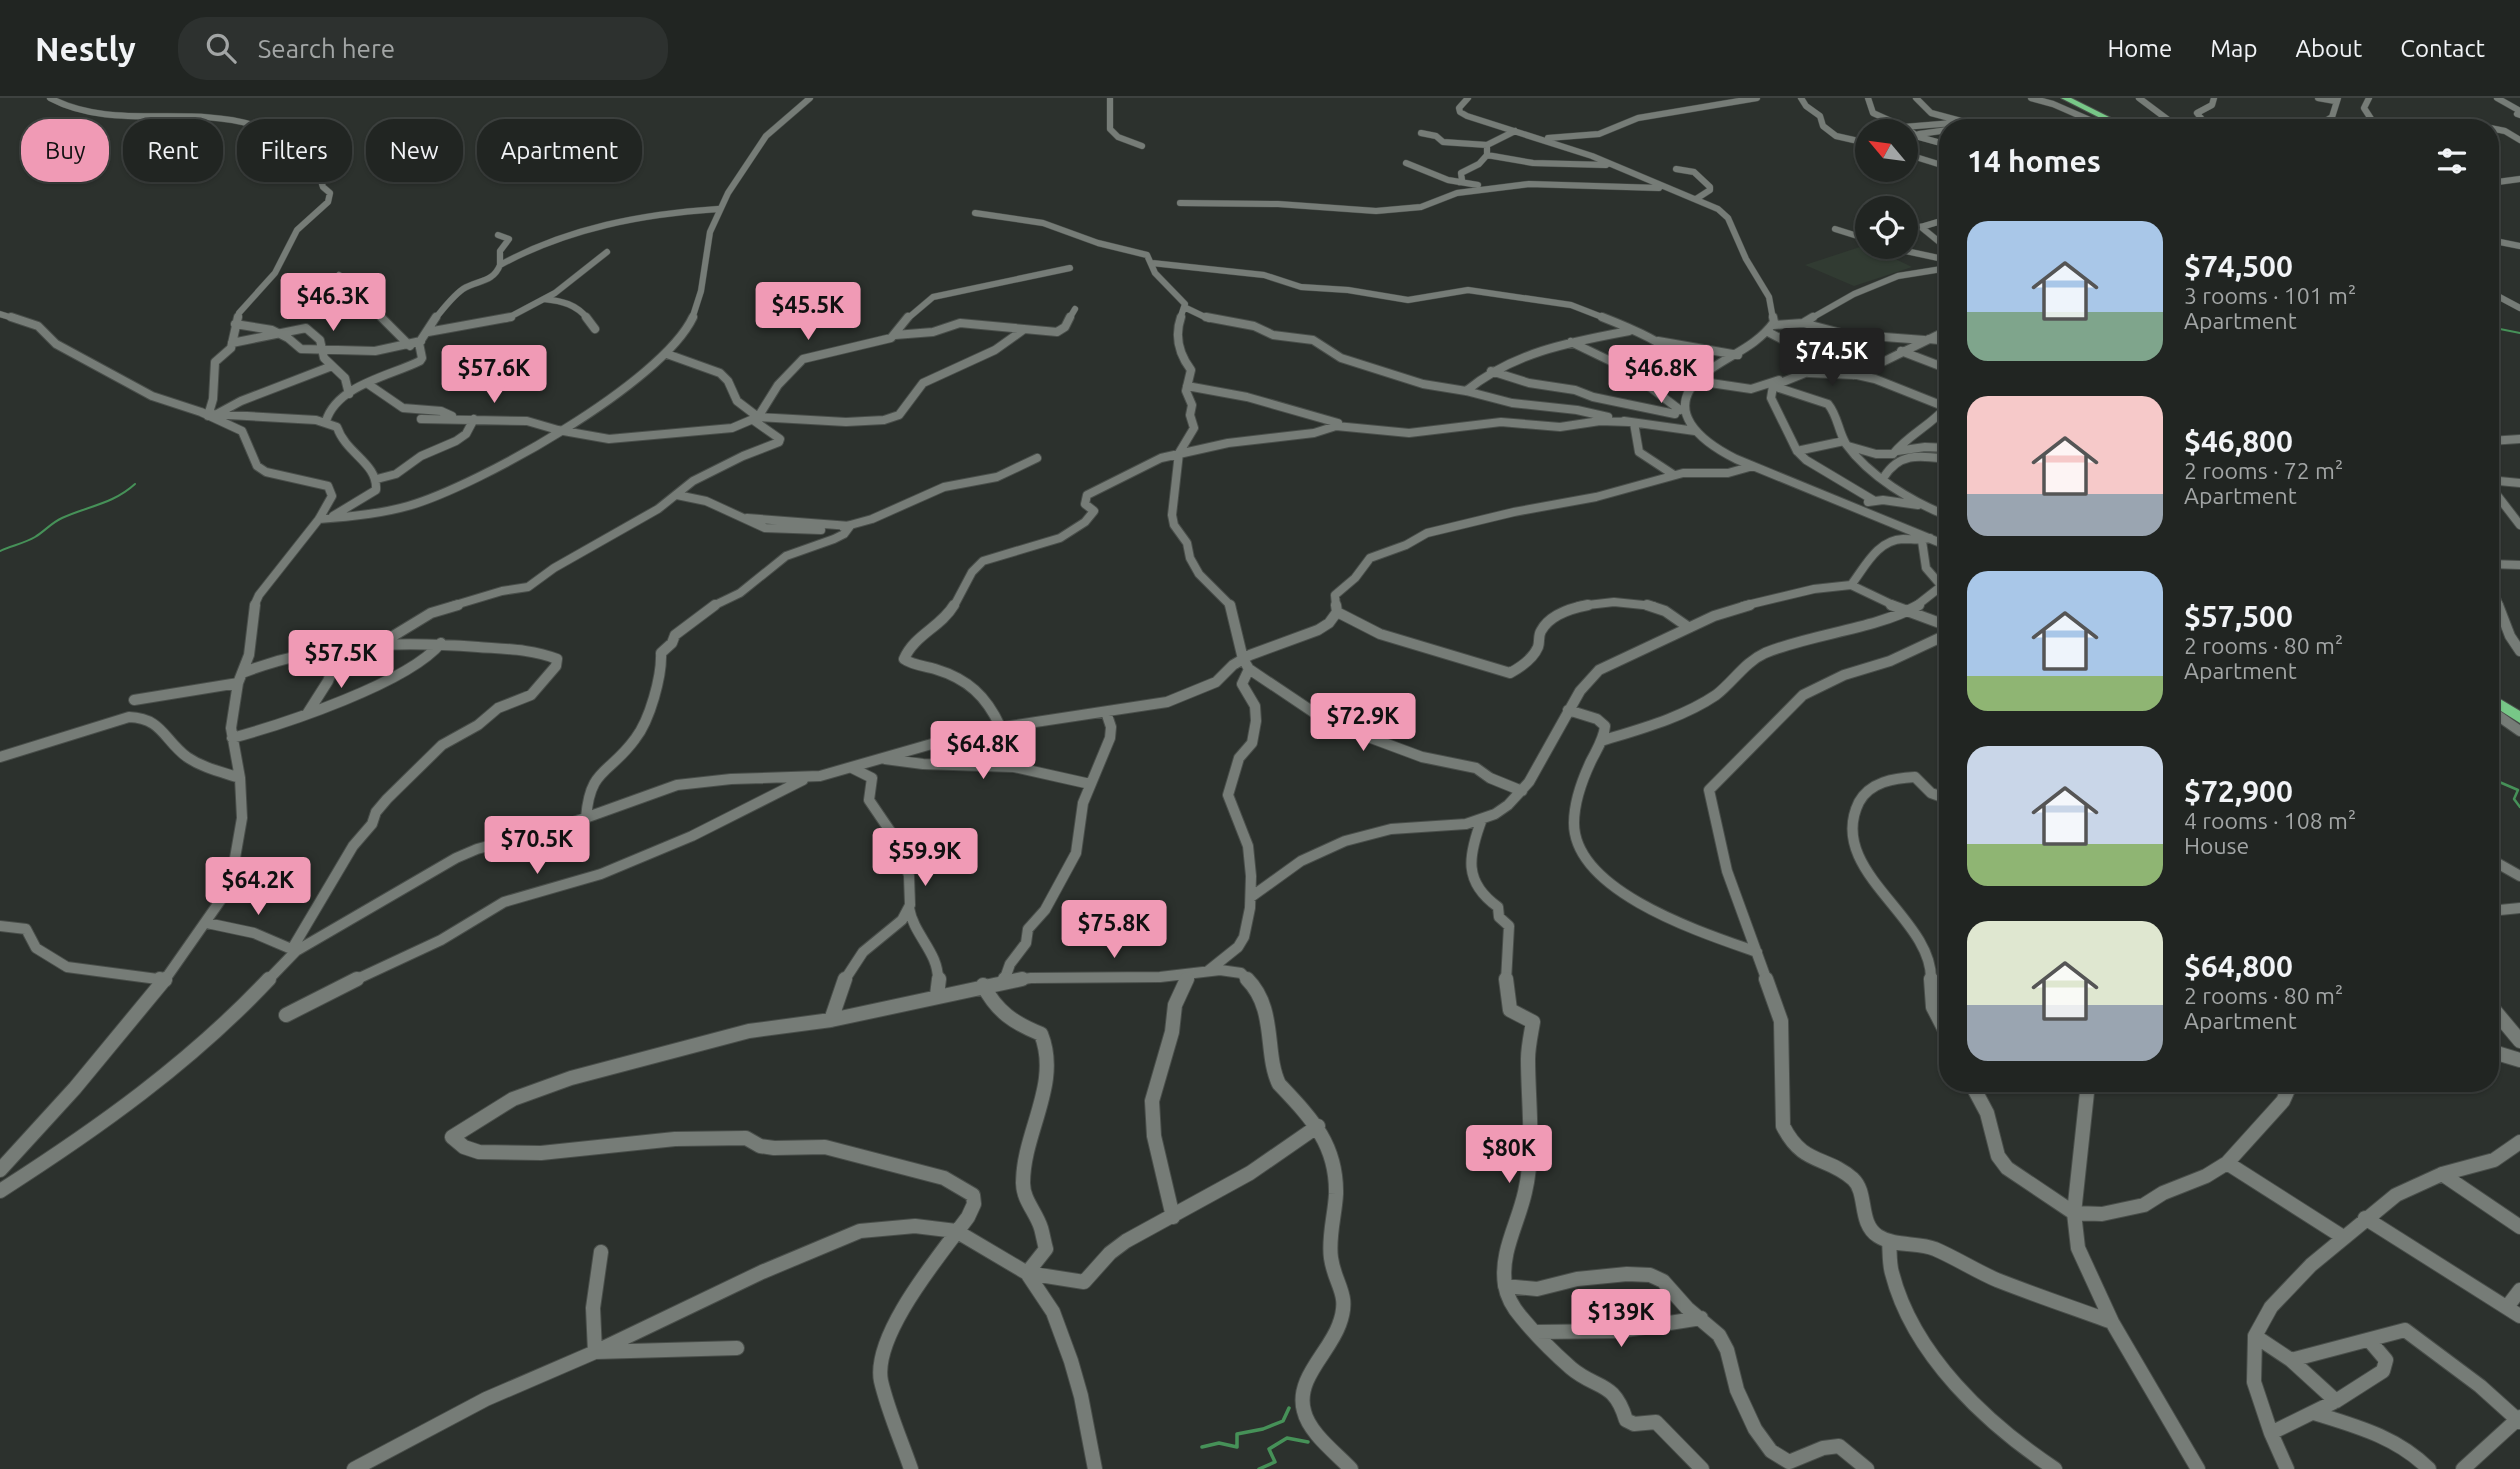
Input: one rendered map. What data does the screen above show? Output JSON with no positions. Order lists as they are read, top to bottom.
{
  "north": "top left",
  "page": {
    "header": "Nestly",
    "search": "Search here",
    "nav": [
      "Home",
      "Map",
      "About",
      "Contact"
    ],
    "chip": [
      "Buy",
      "Rent",
      "Filters",
      "New",
      "Apartment"
    ],
    "heading": "14 homes",
    "list": [
      {
        "name": "$74,500",
        "note": "3 rooms · 101 m² · Apartment"
      },
      {
        "name": "$46,800",
        "note": "2 rooms · 72 m² · Apartment"
      },
      {
        "name": "$57,500",
        "note": "2 rooms · 80 m² · Apartment"
      },
      {
        "name": "$72,900",
        "note": "4 rooms · 108 m² · House"
      },
      {
        "name": "$64,800",
        "note": "2 rooms · 80 m² · Apartment"
      }
    ],
    "price": [
      "$46.3K",
      "$45.5K",
      "$74.5K",
      "$57.6K",
      "$46.8K",
      "$57.5K",
      "$72.9K",
      "$64.8K",
      "$70.5K",
      "$59.9K",
      "$64.2K",
      "$75.8K",
      "$80K",
      "$139K"
    ]
  }
}
